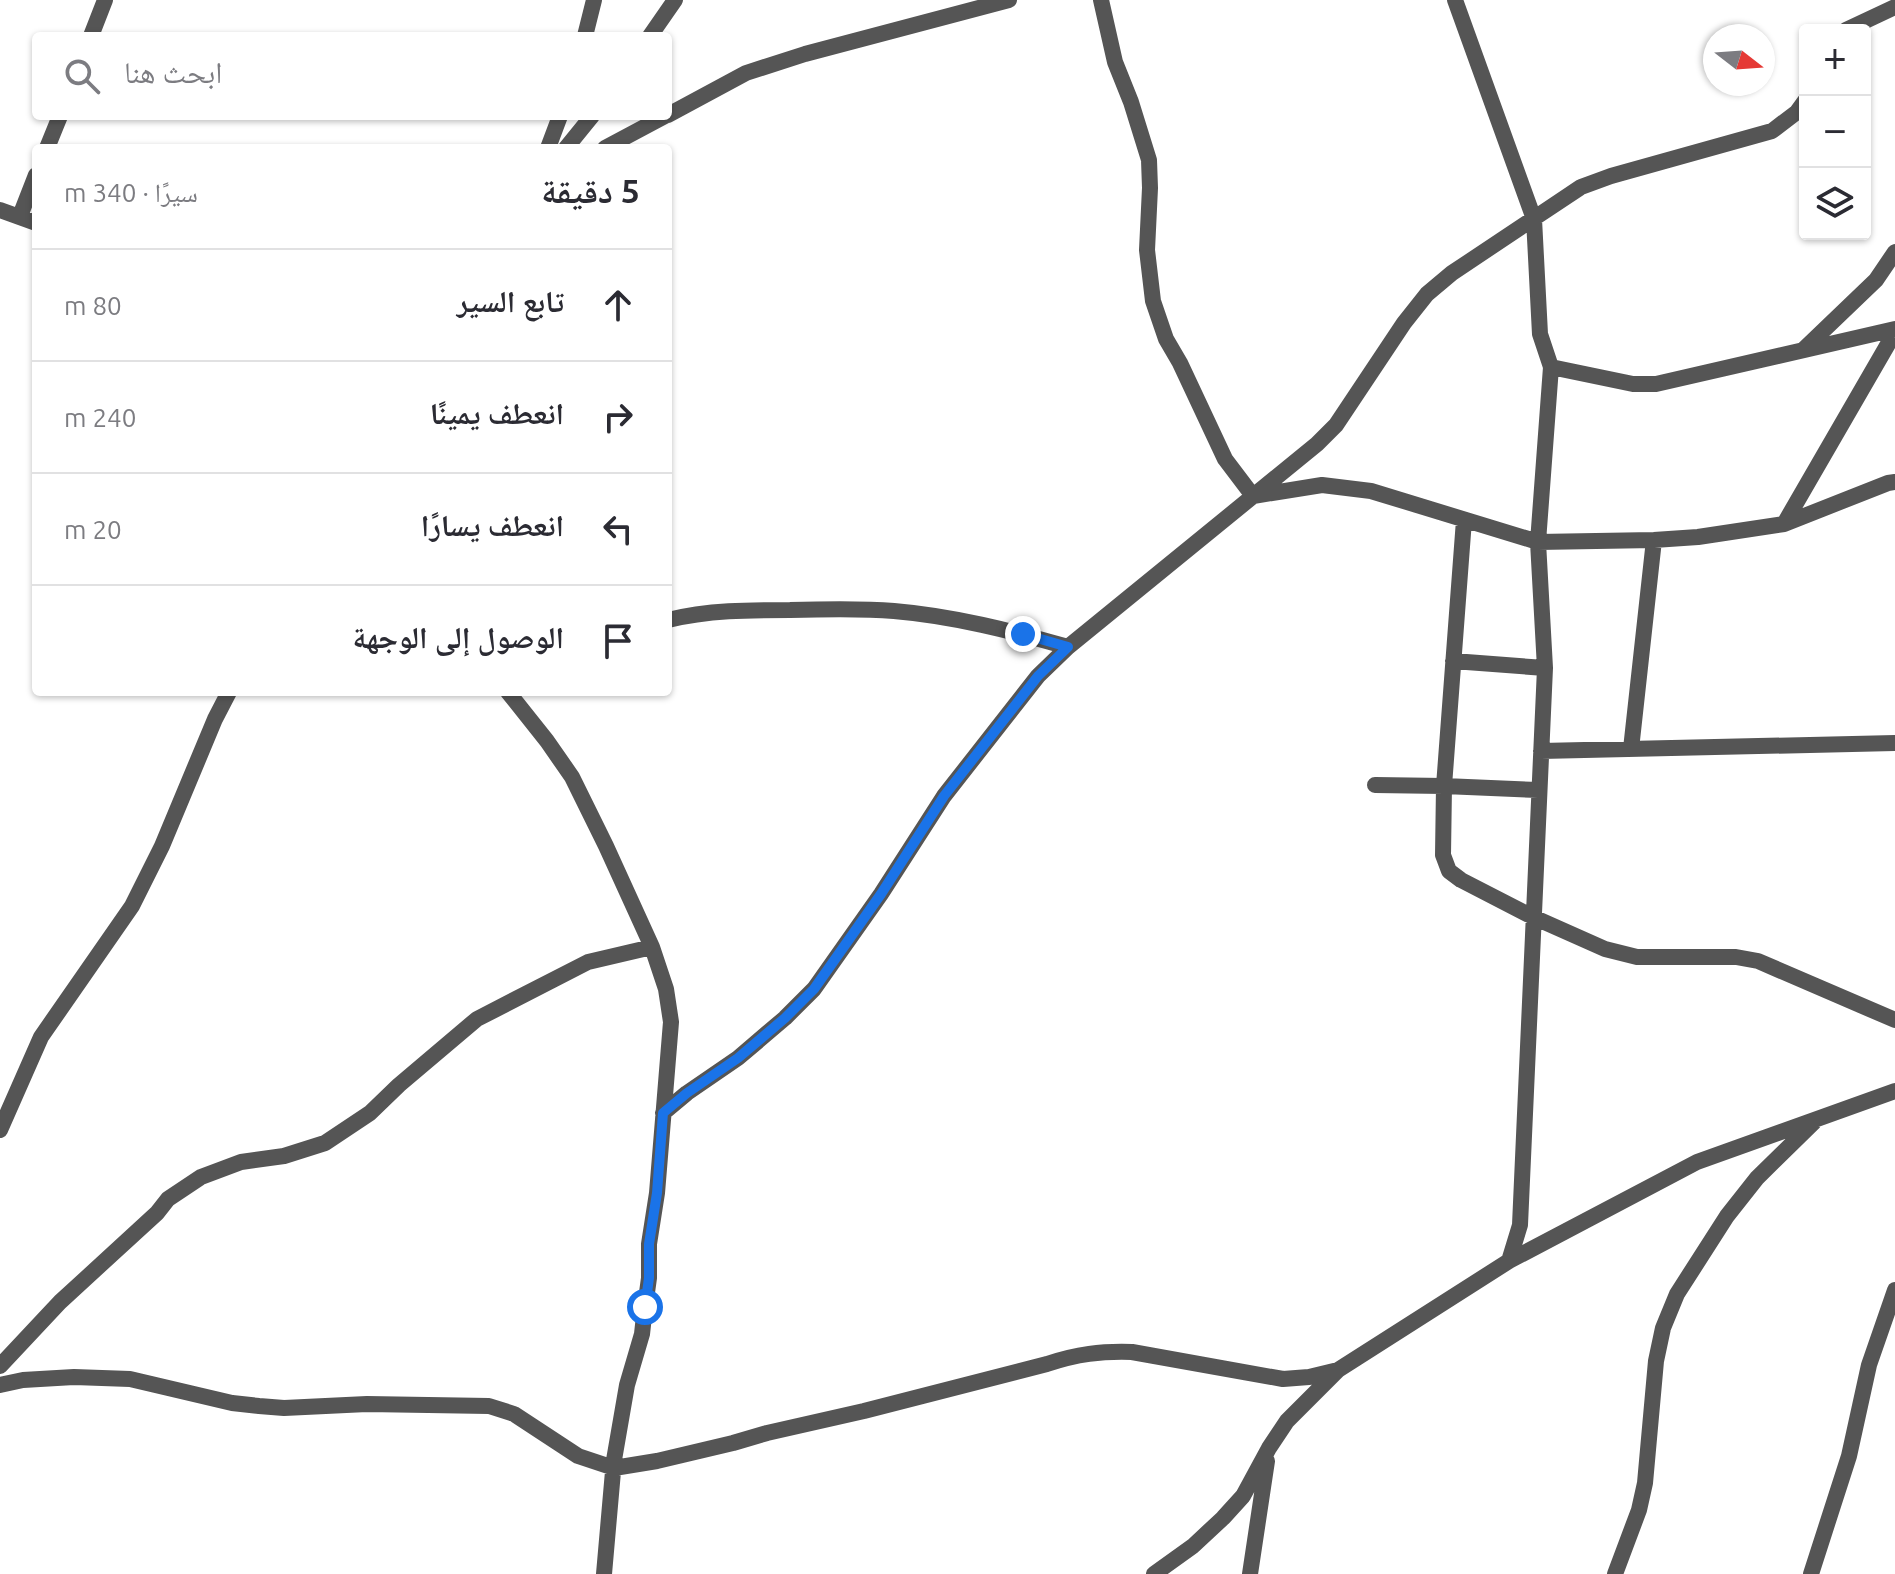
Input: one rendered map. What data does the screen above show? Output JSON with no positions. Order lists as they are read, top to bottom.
{
  "north": "right",
  "page": {
    "map_buttons": ["+", "−"],
    "search": "ابحث هنا",
    "heading": ["5 دقيقة", "سيرًا · 340 m"],
    "list": [
      ["تابع السير", "80 m"],
      ["انعطف يمينًا", "240 m"],
      ["انعطف يسارًا", "20 m"],
      "الوصول إلى الوجهة"
    ]
  }
}
